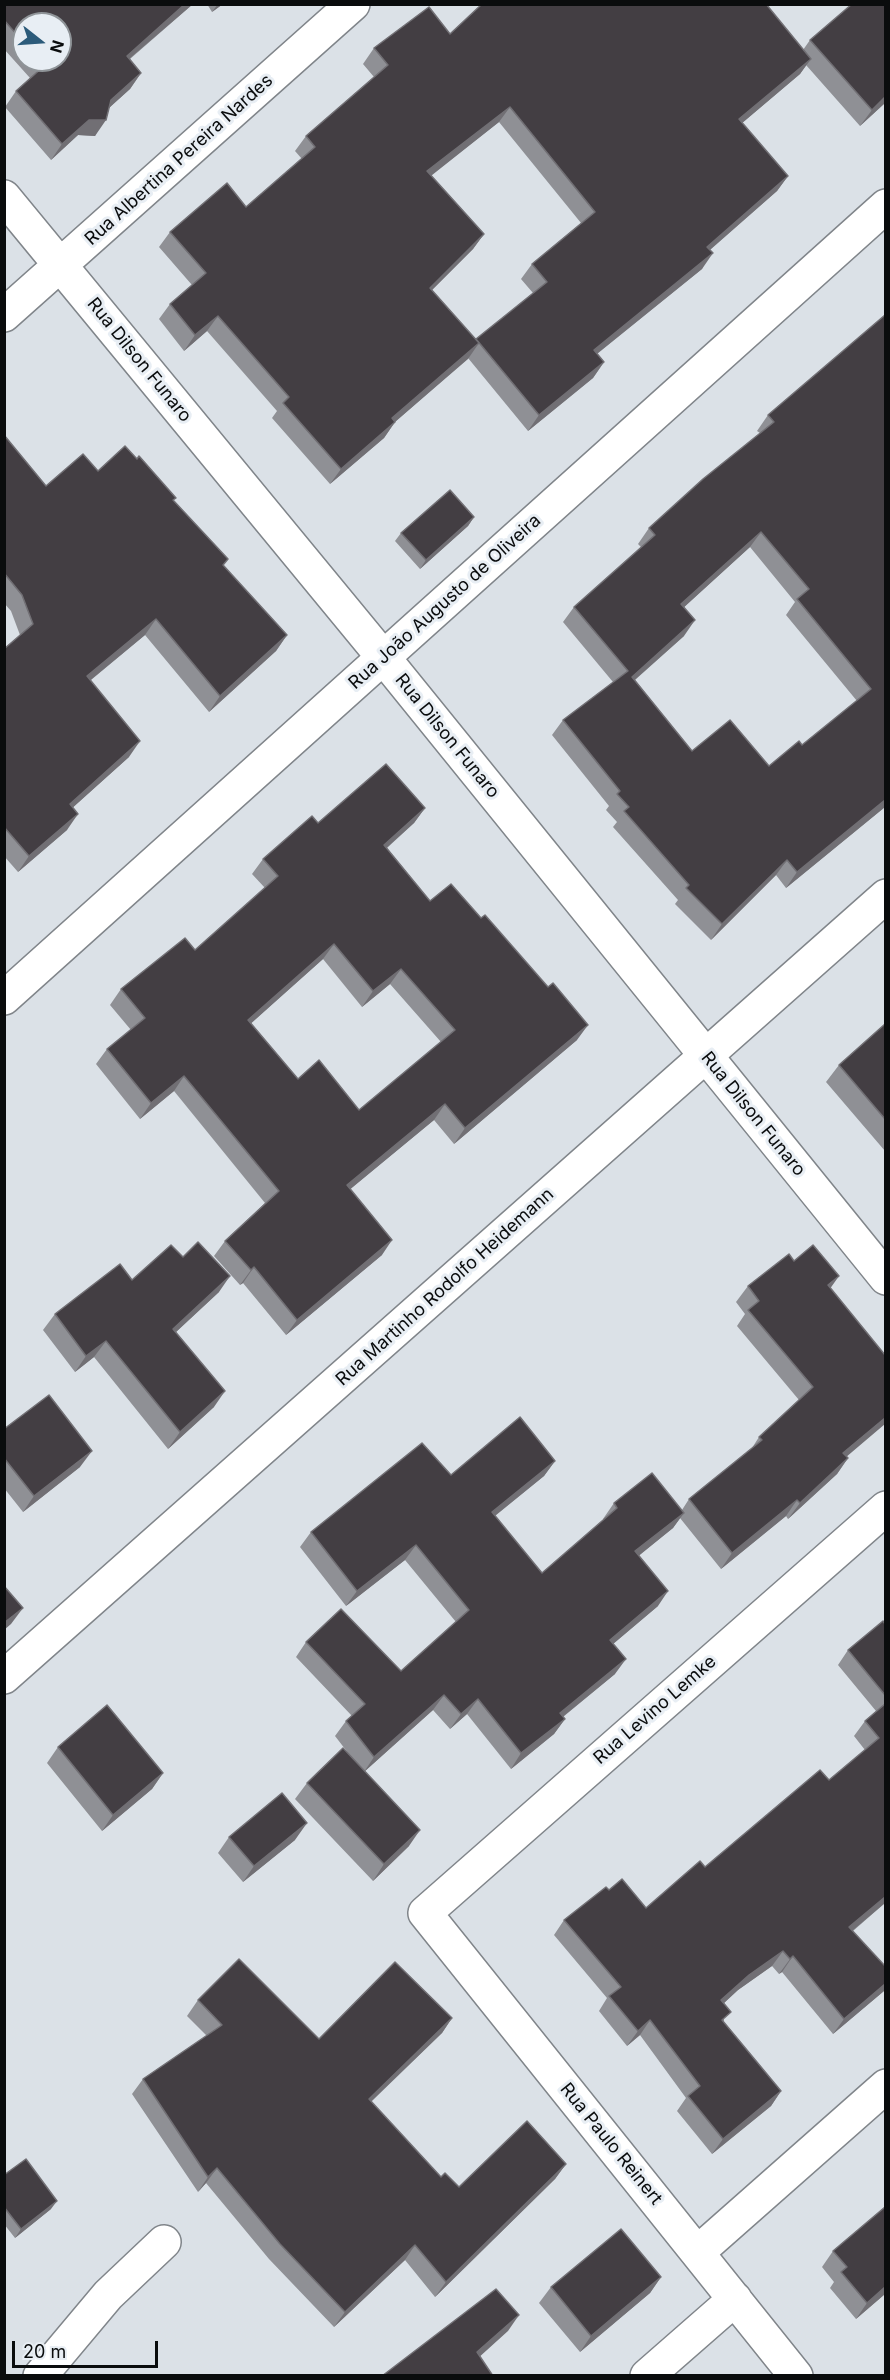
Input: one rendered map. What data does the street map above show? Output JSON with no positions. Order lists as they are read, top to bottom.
{
  "streets": {
    "street": [
      "Rua Albertina Pereira Nardes",
      "Rua Dilson Funaro",
      "Rua João Augusto de Oliveira",
      "Rua Martinho Rodolfo Heidemann",
      "Rua Levino Lemke",
      "Rua Paulo Reinert"
    ]
  },
  "crossings": [
    ["Rua Albertina Pereira Nardes", "Rua Dilson Funaro"],
    ["Rua Dilson Funaro", "Rua João Augusto de Oliveira"],
    ["Rua Dilson Funaro", "Rua Martinho Rodolfo Heidemann"],
    ["Rua Levino Lemke", "Rua Paulo Reinert"]
  ],
  "scale_bar": "20 m",
  "north": "right"
}
